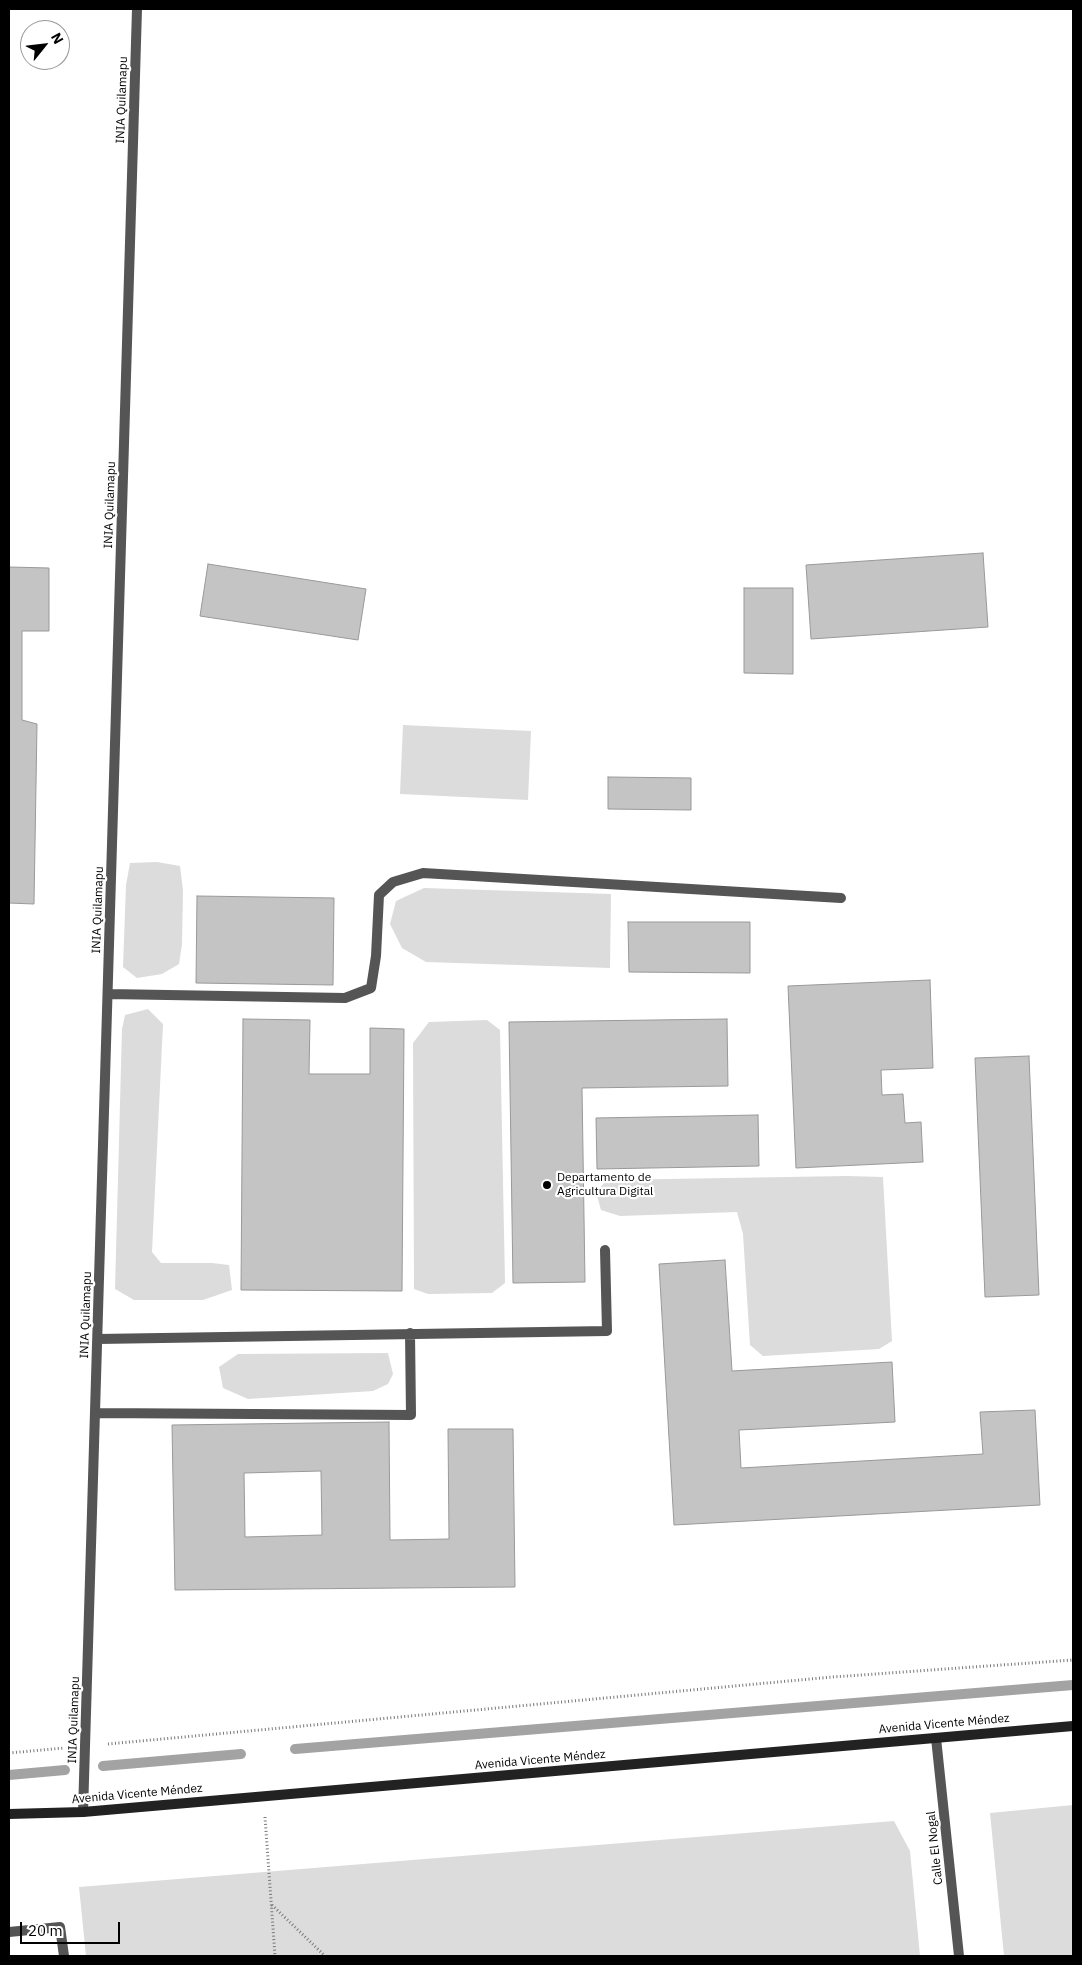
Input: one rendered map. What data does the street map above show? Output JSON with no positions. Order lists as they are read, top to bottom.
{
  "streets": {
    "main road": ["Avenida Vicente Méndez"],
    "lane": ["INIA Quilamapu", "Calle El Nogal"]
  },
  "crossings": [
    ["INIA Quilamapu", "Avenida Vicente Méndez"],
    ["Avenida Vicente Méndez", "Calle El Nogal"]
  ],
  "places": ["Departamento de Agricultura Digital"],
  "scale_bar": "20 m",
  "north": "top right"
}
